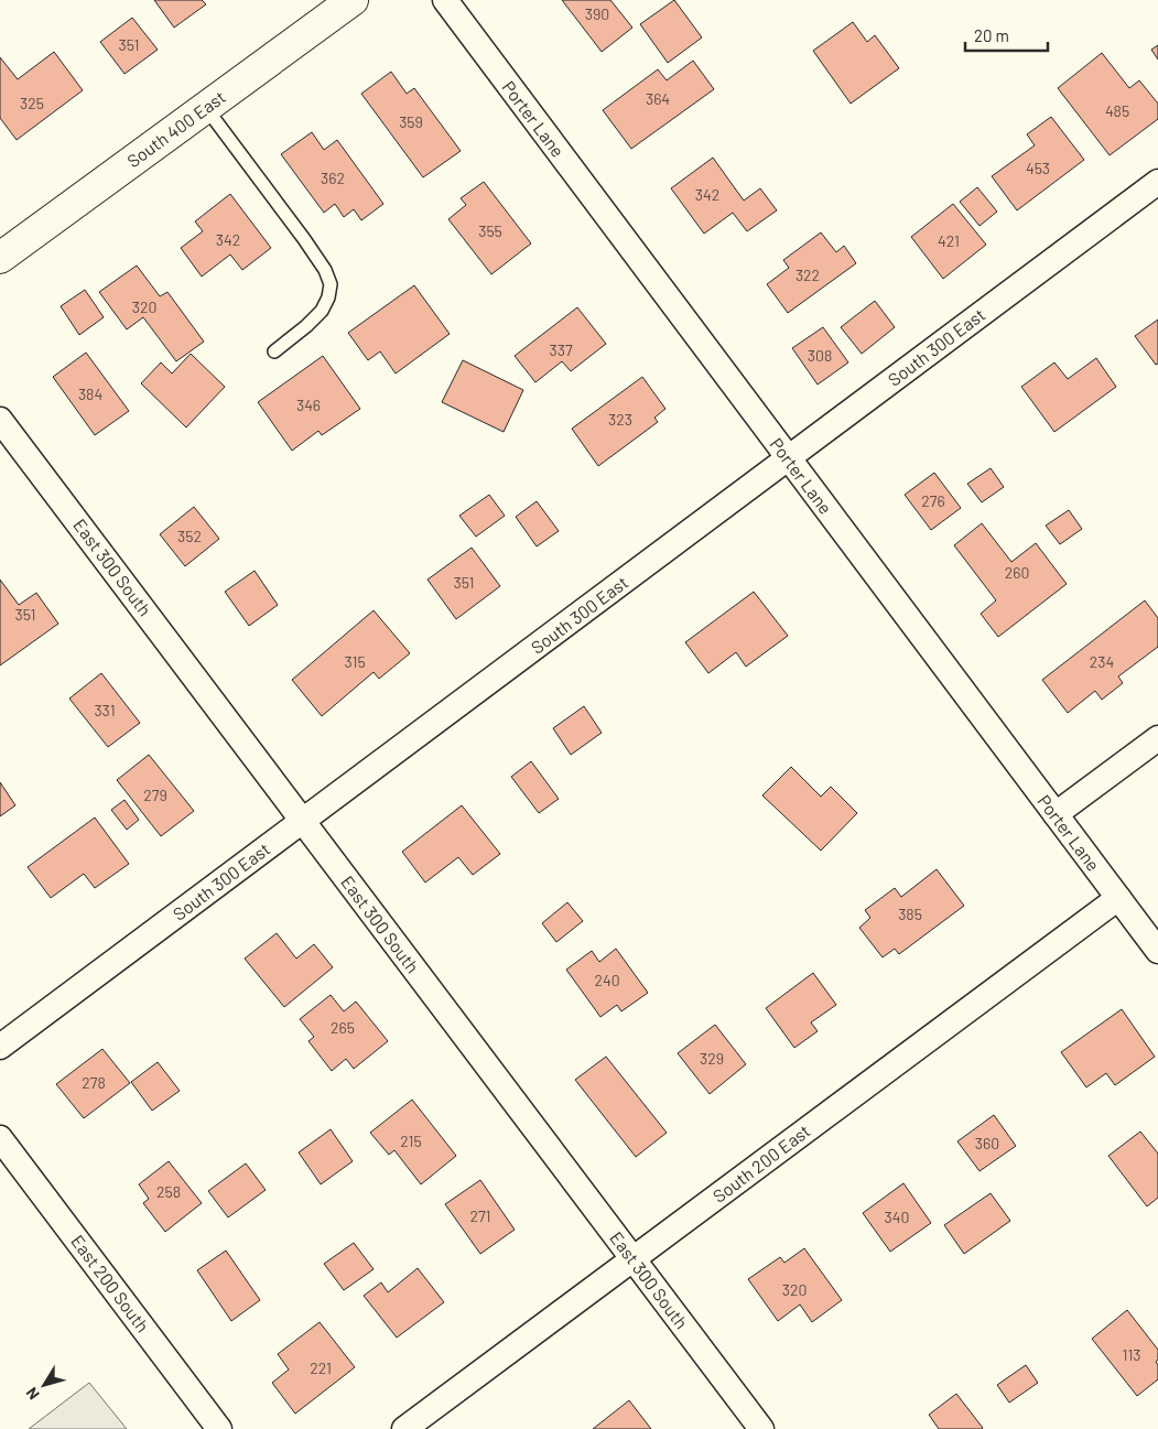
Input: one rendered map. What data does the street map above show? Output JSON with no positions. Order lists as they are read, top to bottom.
{
  "streets": {
    "street": [
      "Porter Lane",
      "South 400 East",
      "South 300 East",
      "East 300 South",
      "South 200 East",
      "East 200 South"
    ]
  },
  "crossings": [
    ["Porter Lane", "South 300 East"],
    ["Porter Lane", "South 200 East"],
    ["South 300 East", "East 300 South"],
    ["East 300 South", "South 200 East"]
  ],
  "house_numbers": [
    "390",
    "351",
    "364",
    "325",
    "485",
    "359",
    "453",
    "362",
    "342",
    "355",
    "342",
    "421",
    "322",
    "320",
    "337",
    "308",
    "384",
    "346",
    "323",
    "276",
    "352",
    "260",
    "351",
    "351",
    "315",
    "234",
    "331",
    "279",
    "385",
    "240",
    "265",
    "329",
    "278",
    "215",
    "360",
    "258",
    "271",
    "340",
    "320",
    "113",
    "221"
  ],
  "scale_bar": "20 m",
  "north": "bottom left"
}
